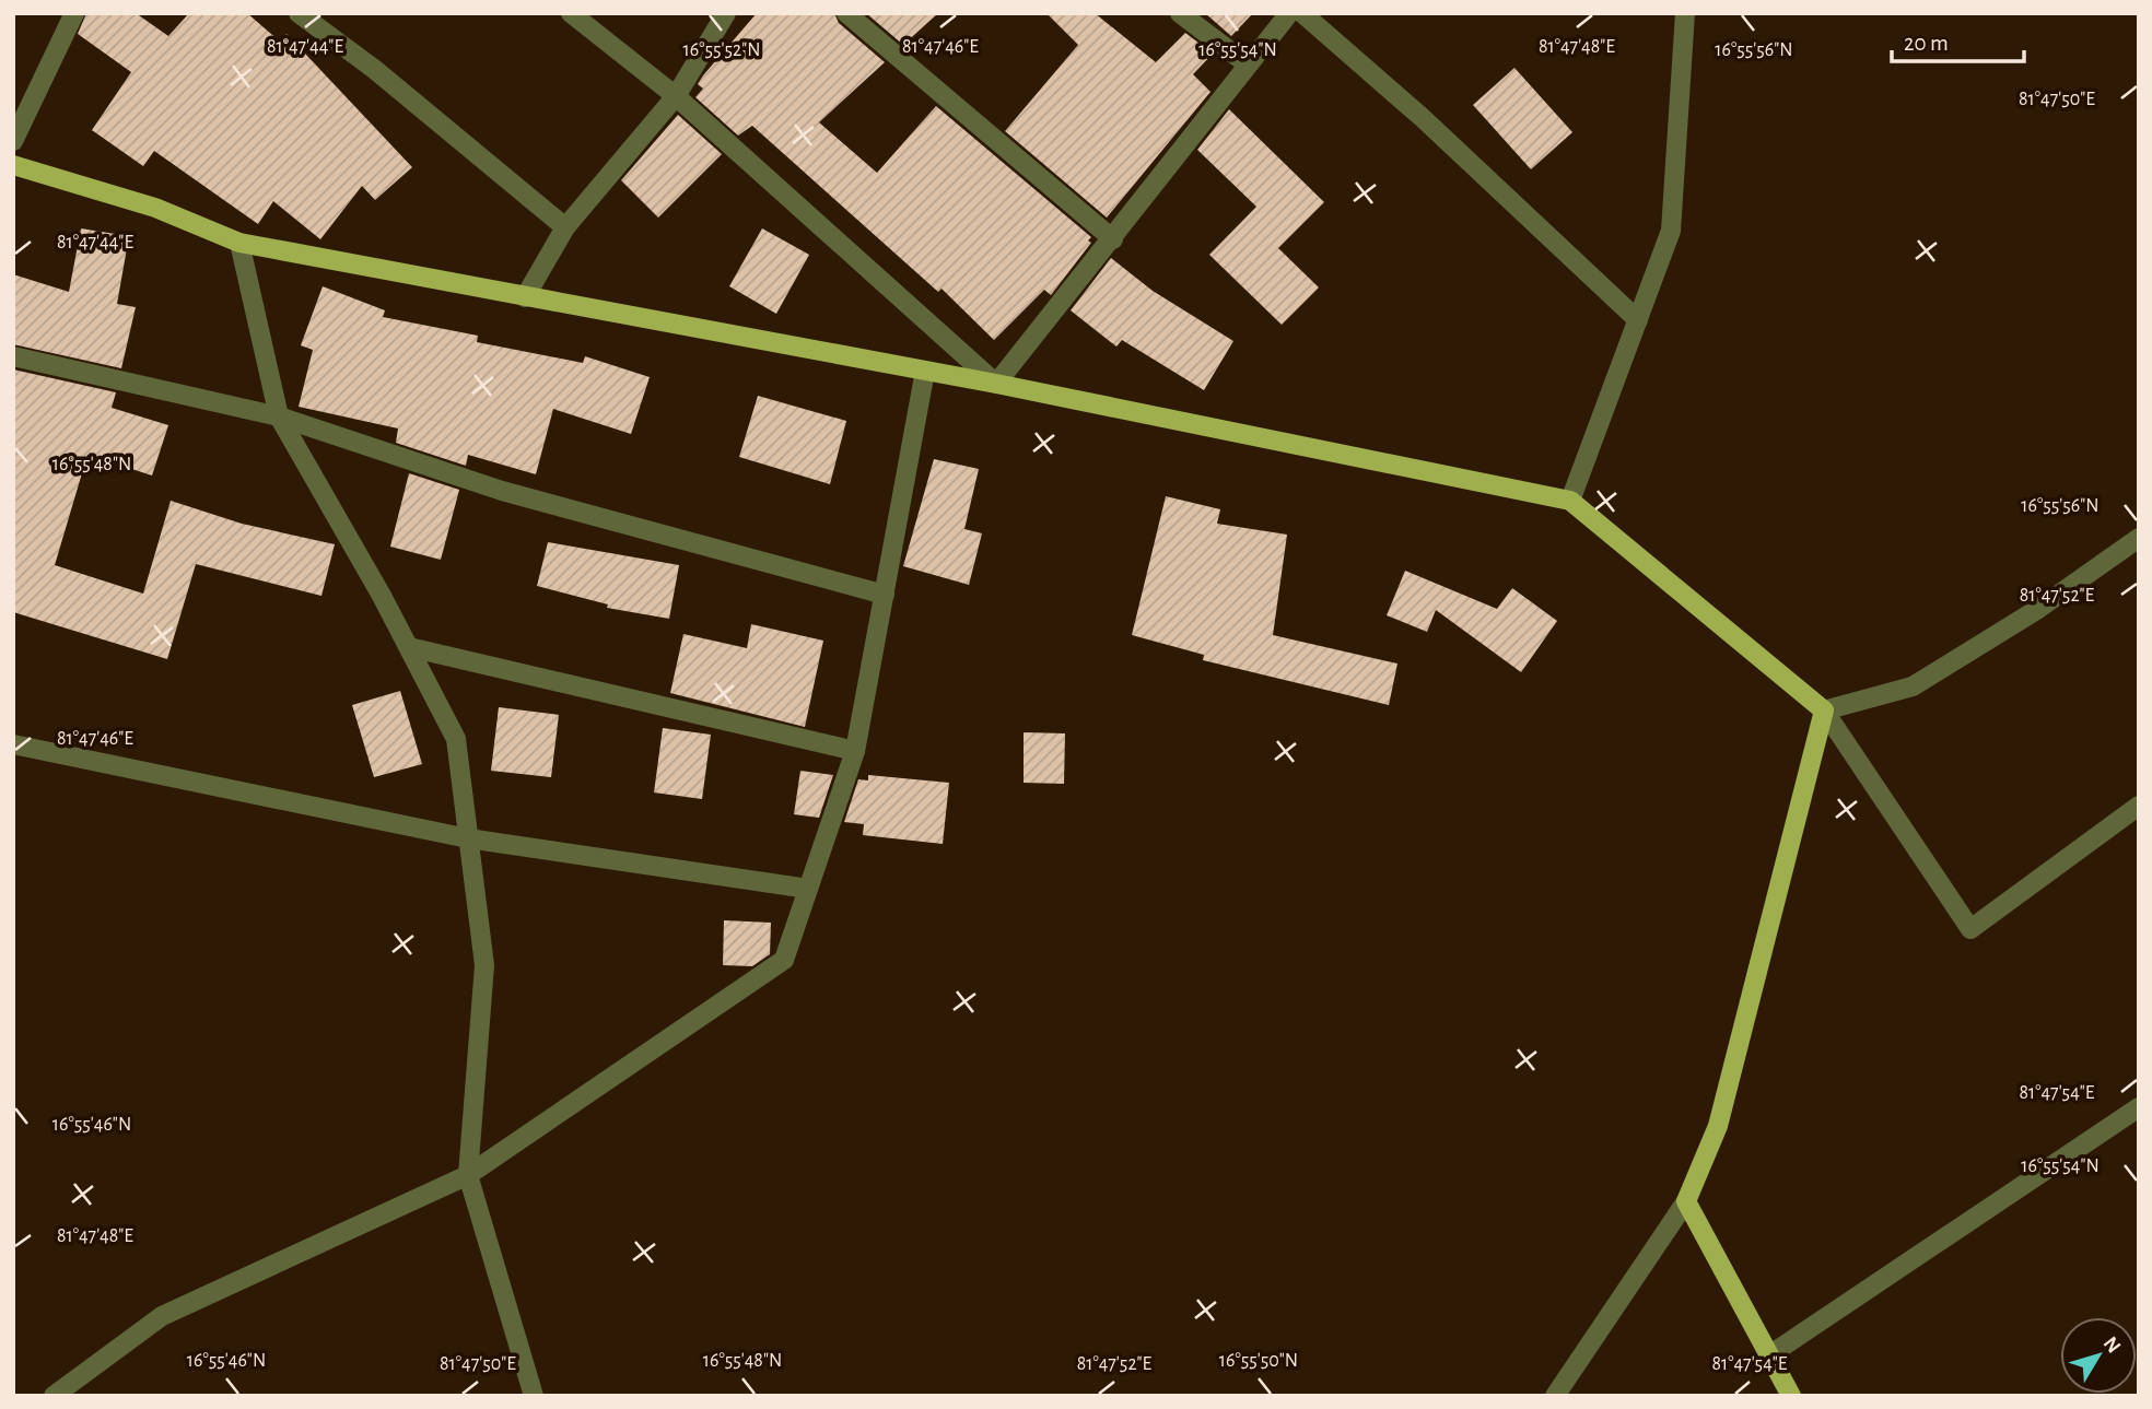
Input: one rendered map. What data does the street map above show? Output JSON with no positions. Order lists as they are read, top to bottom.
{
  "scale_bar": "20 m",
  "north": "top right",
  "coordinates": [
    "81°47'44\"E",
    "81°47'46\"E",
    "81°47'48\"E",
    "16°55'52\"N",
    "16°55'54\"N",
    "16°55'56\"N",
    "81°47'50\"E",
    "16°55'48\"N",
    "81°47'52\"E",
    "81°47'54\"E",
    "16°55'46\"N",
    "16°55'50\"N"
  ]
}
